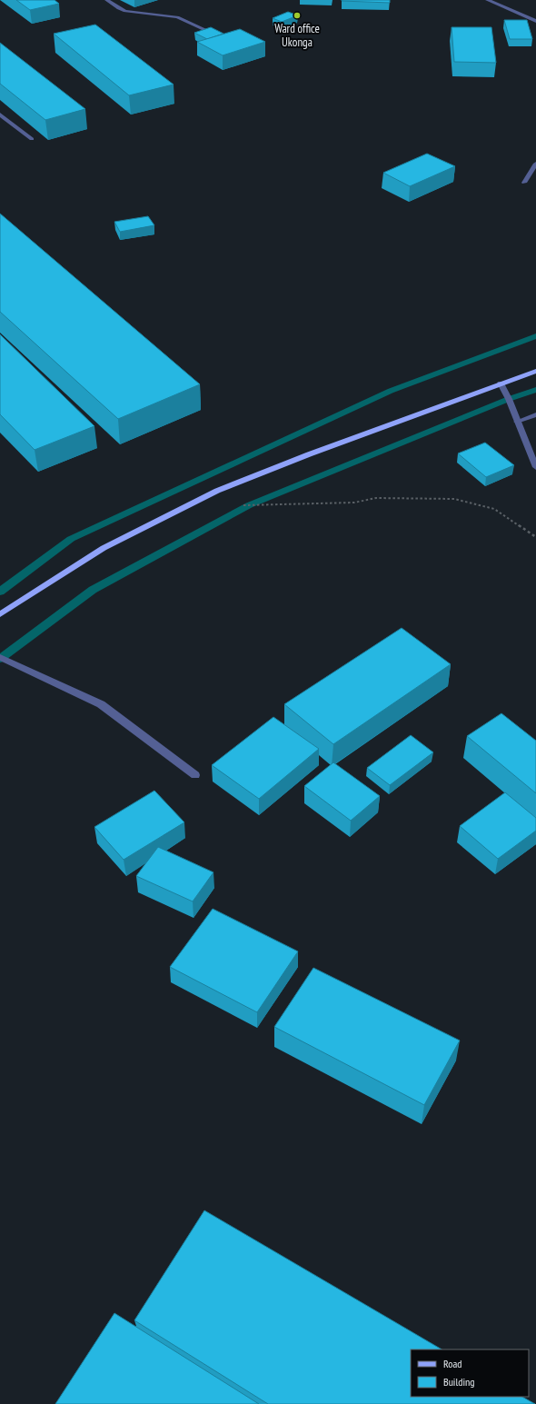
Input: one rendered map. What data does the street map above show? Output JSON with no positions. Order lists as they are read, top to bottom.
{
  "places": ["Ward office Ukonga"],
  "legend": ["Road", "Building"]
}
